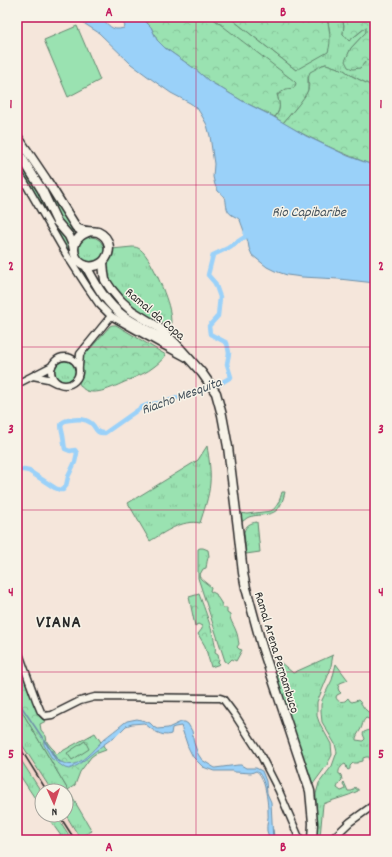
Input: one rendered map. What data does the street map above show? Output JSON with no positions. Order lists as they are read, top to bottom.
{
  "streets": {
    "main road": ["Ramal da Copa", "Ramal Arena Pernambuco"]
  },
  "crossings": [
    ["Ramal da Copa", "Ramal Arena Pernambuco"]
  ],
  "districts": ["VIANA"],
  "water": ["Rio Capibaribe", "Riacho Mesquita"],
  "north": "bottom",
  "grid": {
    "columns": ["A", "B"],
    "rows": [
      "1",
      "2",
      "3",
      "4",
      "5"
    ]
  }
}
